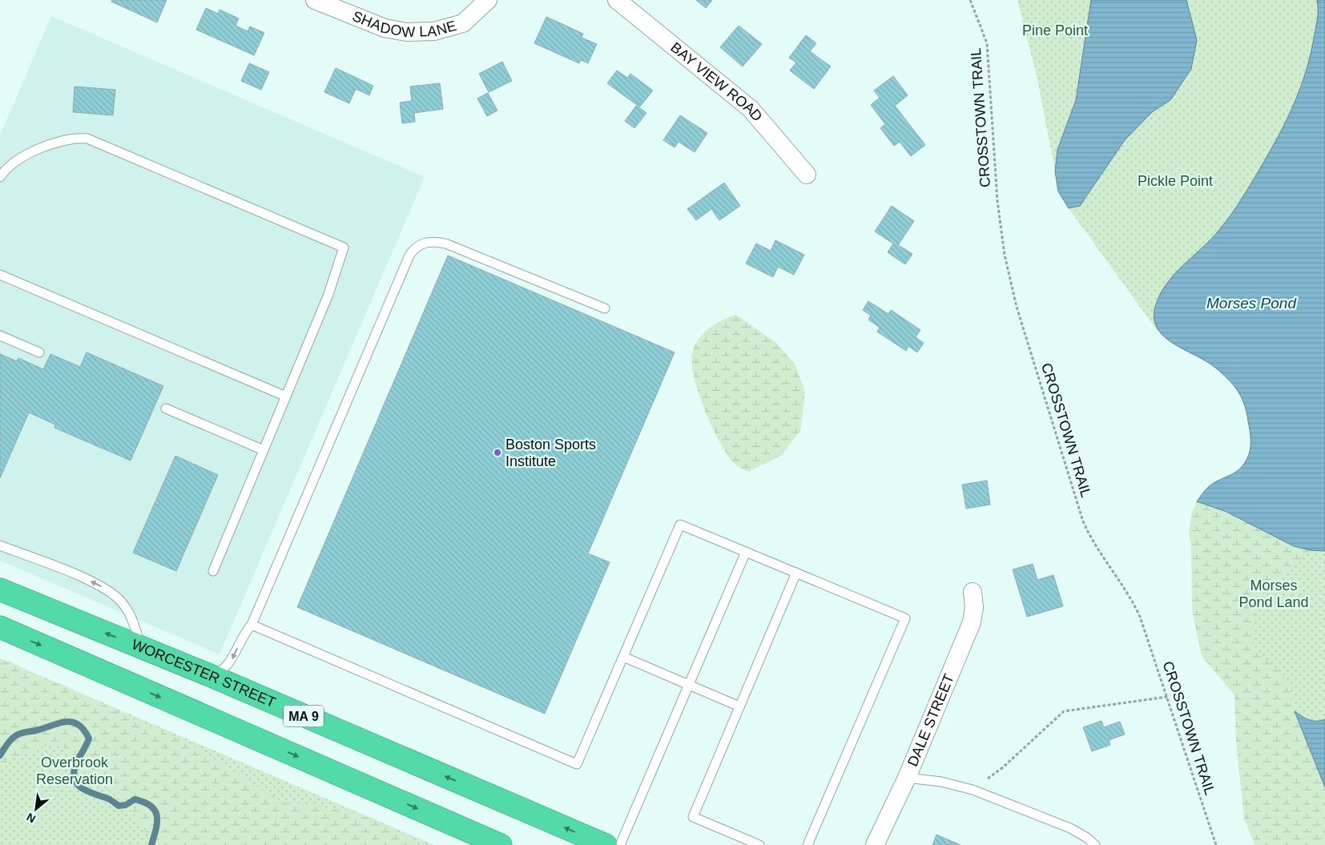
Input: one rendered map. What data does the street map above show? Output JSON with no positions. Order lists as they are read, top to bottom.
{
  "streets": {
    "highway": ["WORCESTER STREET", "MA 9"],
    "street": ["SHADOW LANE", "BAY VIEW ROAD", "DALE STREET"],
    "path": ["CROSSTOWN TRAIL"]
  },
  "water": ["Morses Pond"],
  "parks": [
    "Pine Point",
    "Pickle Point",
    "Morses Pond Land",
    "Overbrook Reservation"
  ],
  "places": ["Boston Sports Institute"],
  "north": "bottom left"
}
